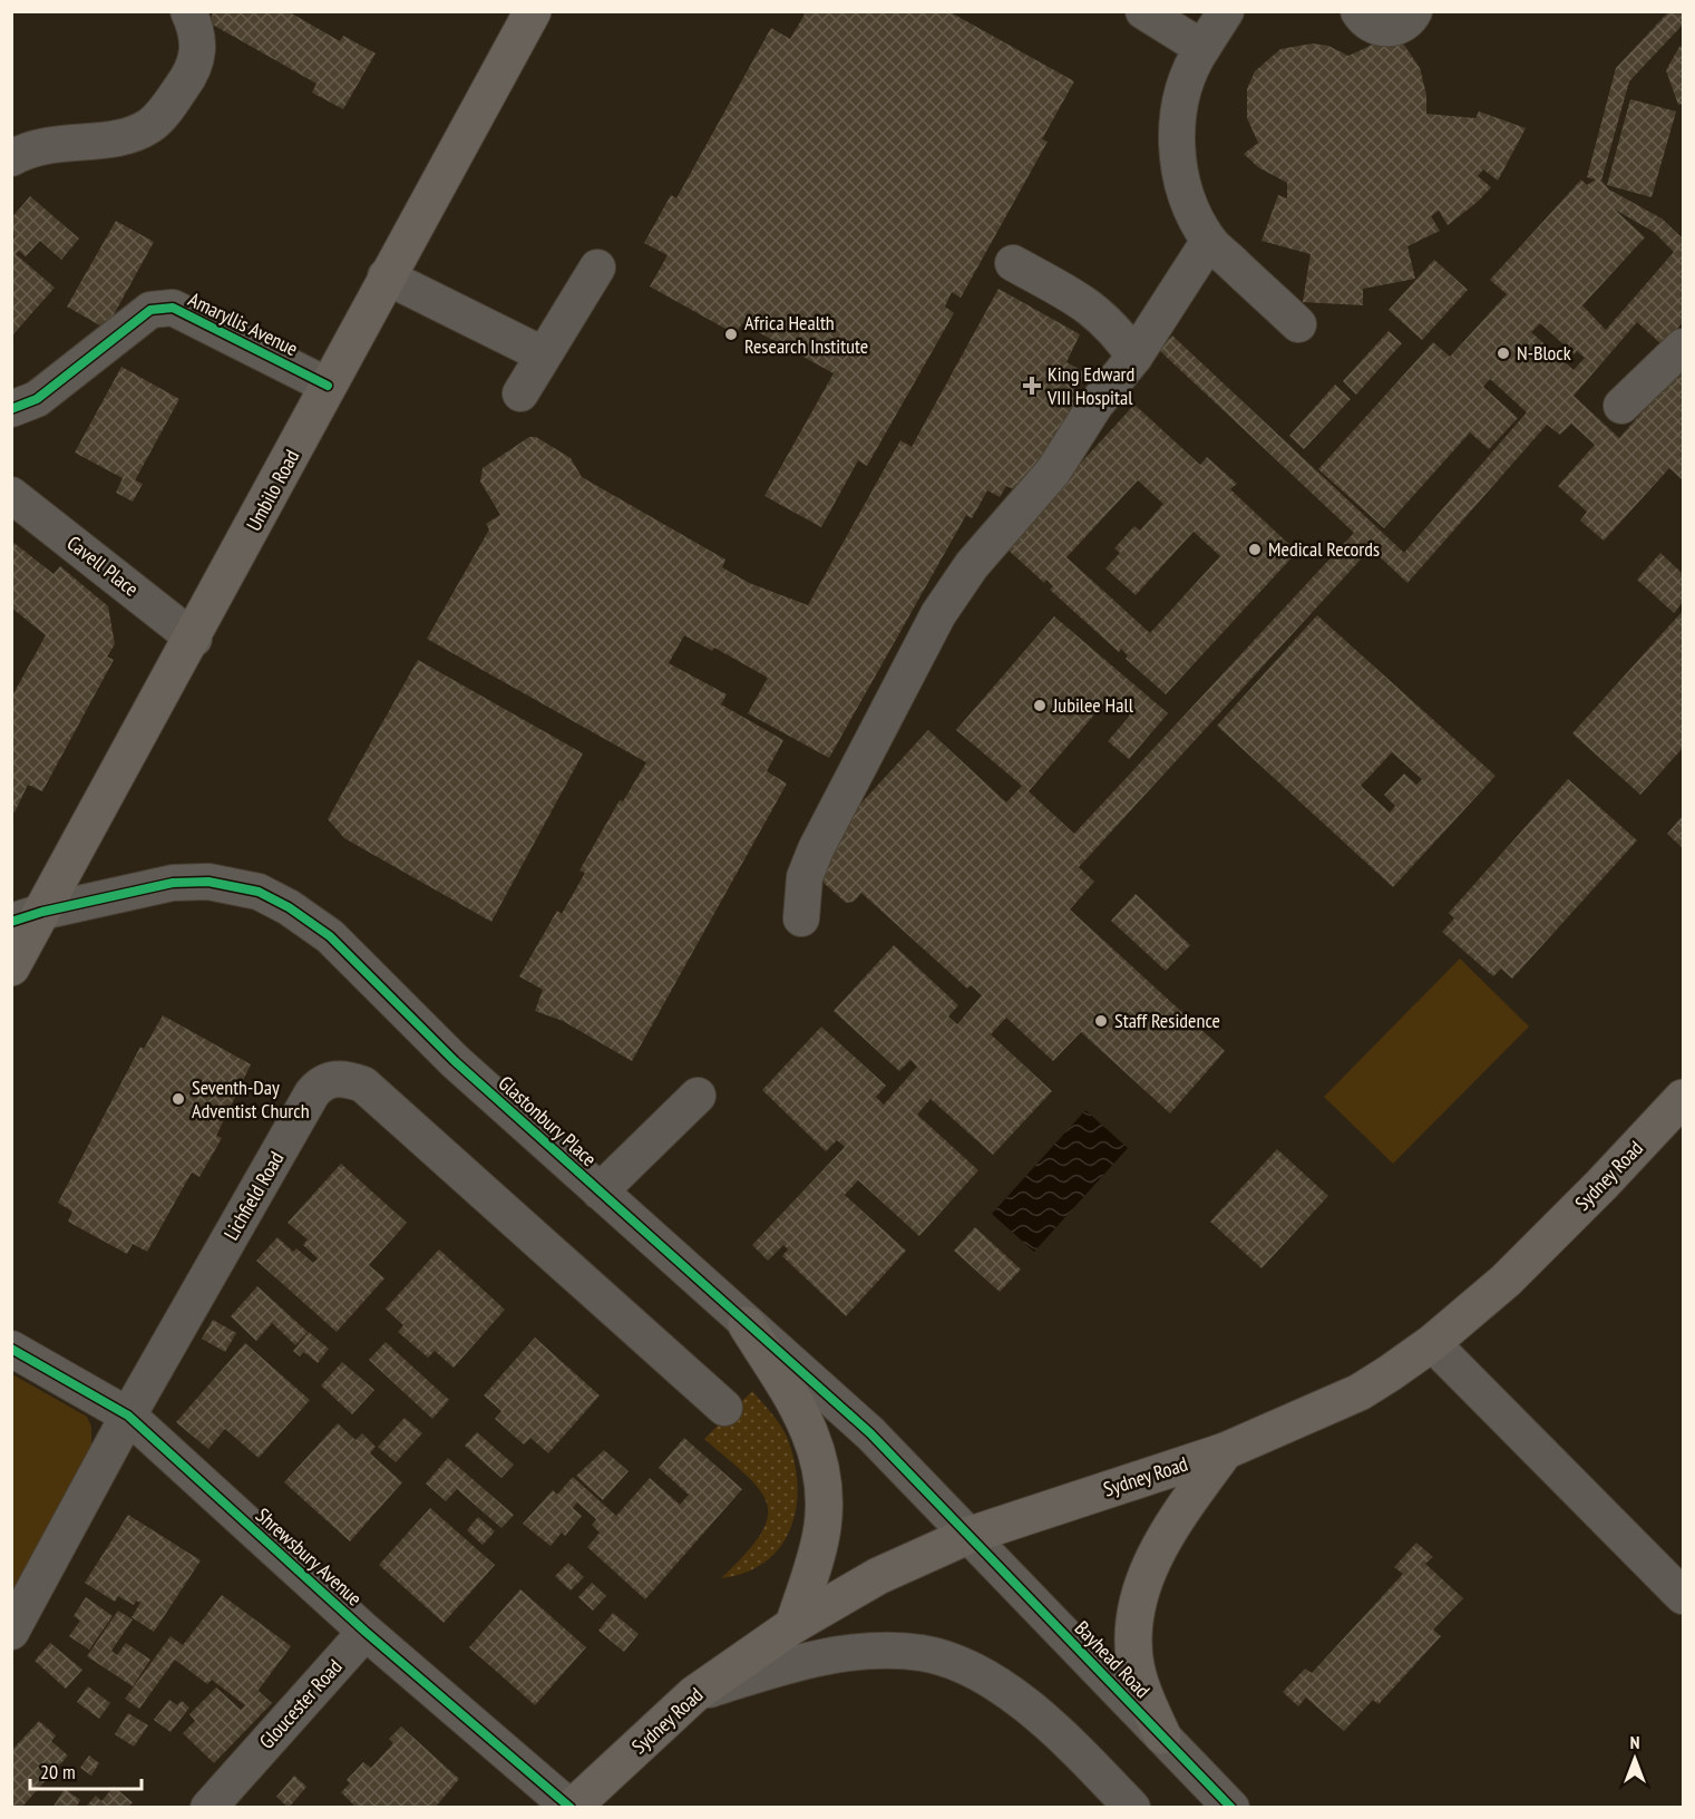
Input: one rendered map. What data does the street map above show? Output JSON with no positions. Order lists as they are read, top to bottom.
{
  "streets": {
    "main road": ["Umbilo Road", "Sydney Road"],
    "street": [
      "Amaryllis Avenue",
      "Cavell Place",
      "Glastonbury Place",
      "Lichfield Road",
      "Shrewsbury Avenue",
      "Bayhead Road",
      "Gloucester Road"
    ]
  },
  "crossings": [
    ["Amaryllis Avenue", "Umbilo Road"],
    ["Umbilo Road", "Cavell Place"],
    ["Umbilo Road", "Glastonbury Place"],
    ["Glastonbury Place", "Sydney Road"],
    ["Glastonbury Place", "Bayhead Road"],
    ["Sydney Road", "Shrewsbury Avenue"],
    ["Sydney Road", "Bayhead Road"],
    ["Lichfield Road", "Shrewsbury Avenue"],
    ["Shrewsbury Avenue", "Gloucester Road"]
  ],
  "places": {
    "other": [
      "Africa Health Research Institute",
      "N-Block",
      "Medical Records",
      "Jubilee Hall",
      "Staff Residence",
      "Seventh-Day Adventist Church"
    ],
    "health": ["King Edward VIII Hospital"]
  },
  "scale_bar": "20 m",
  "north": "top"
}
